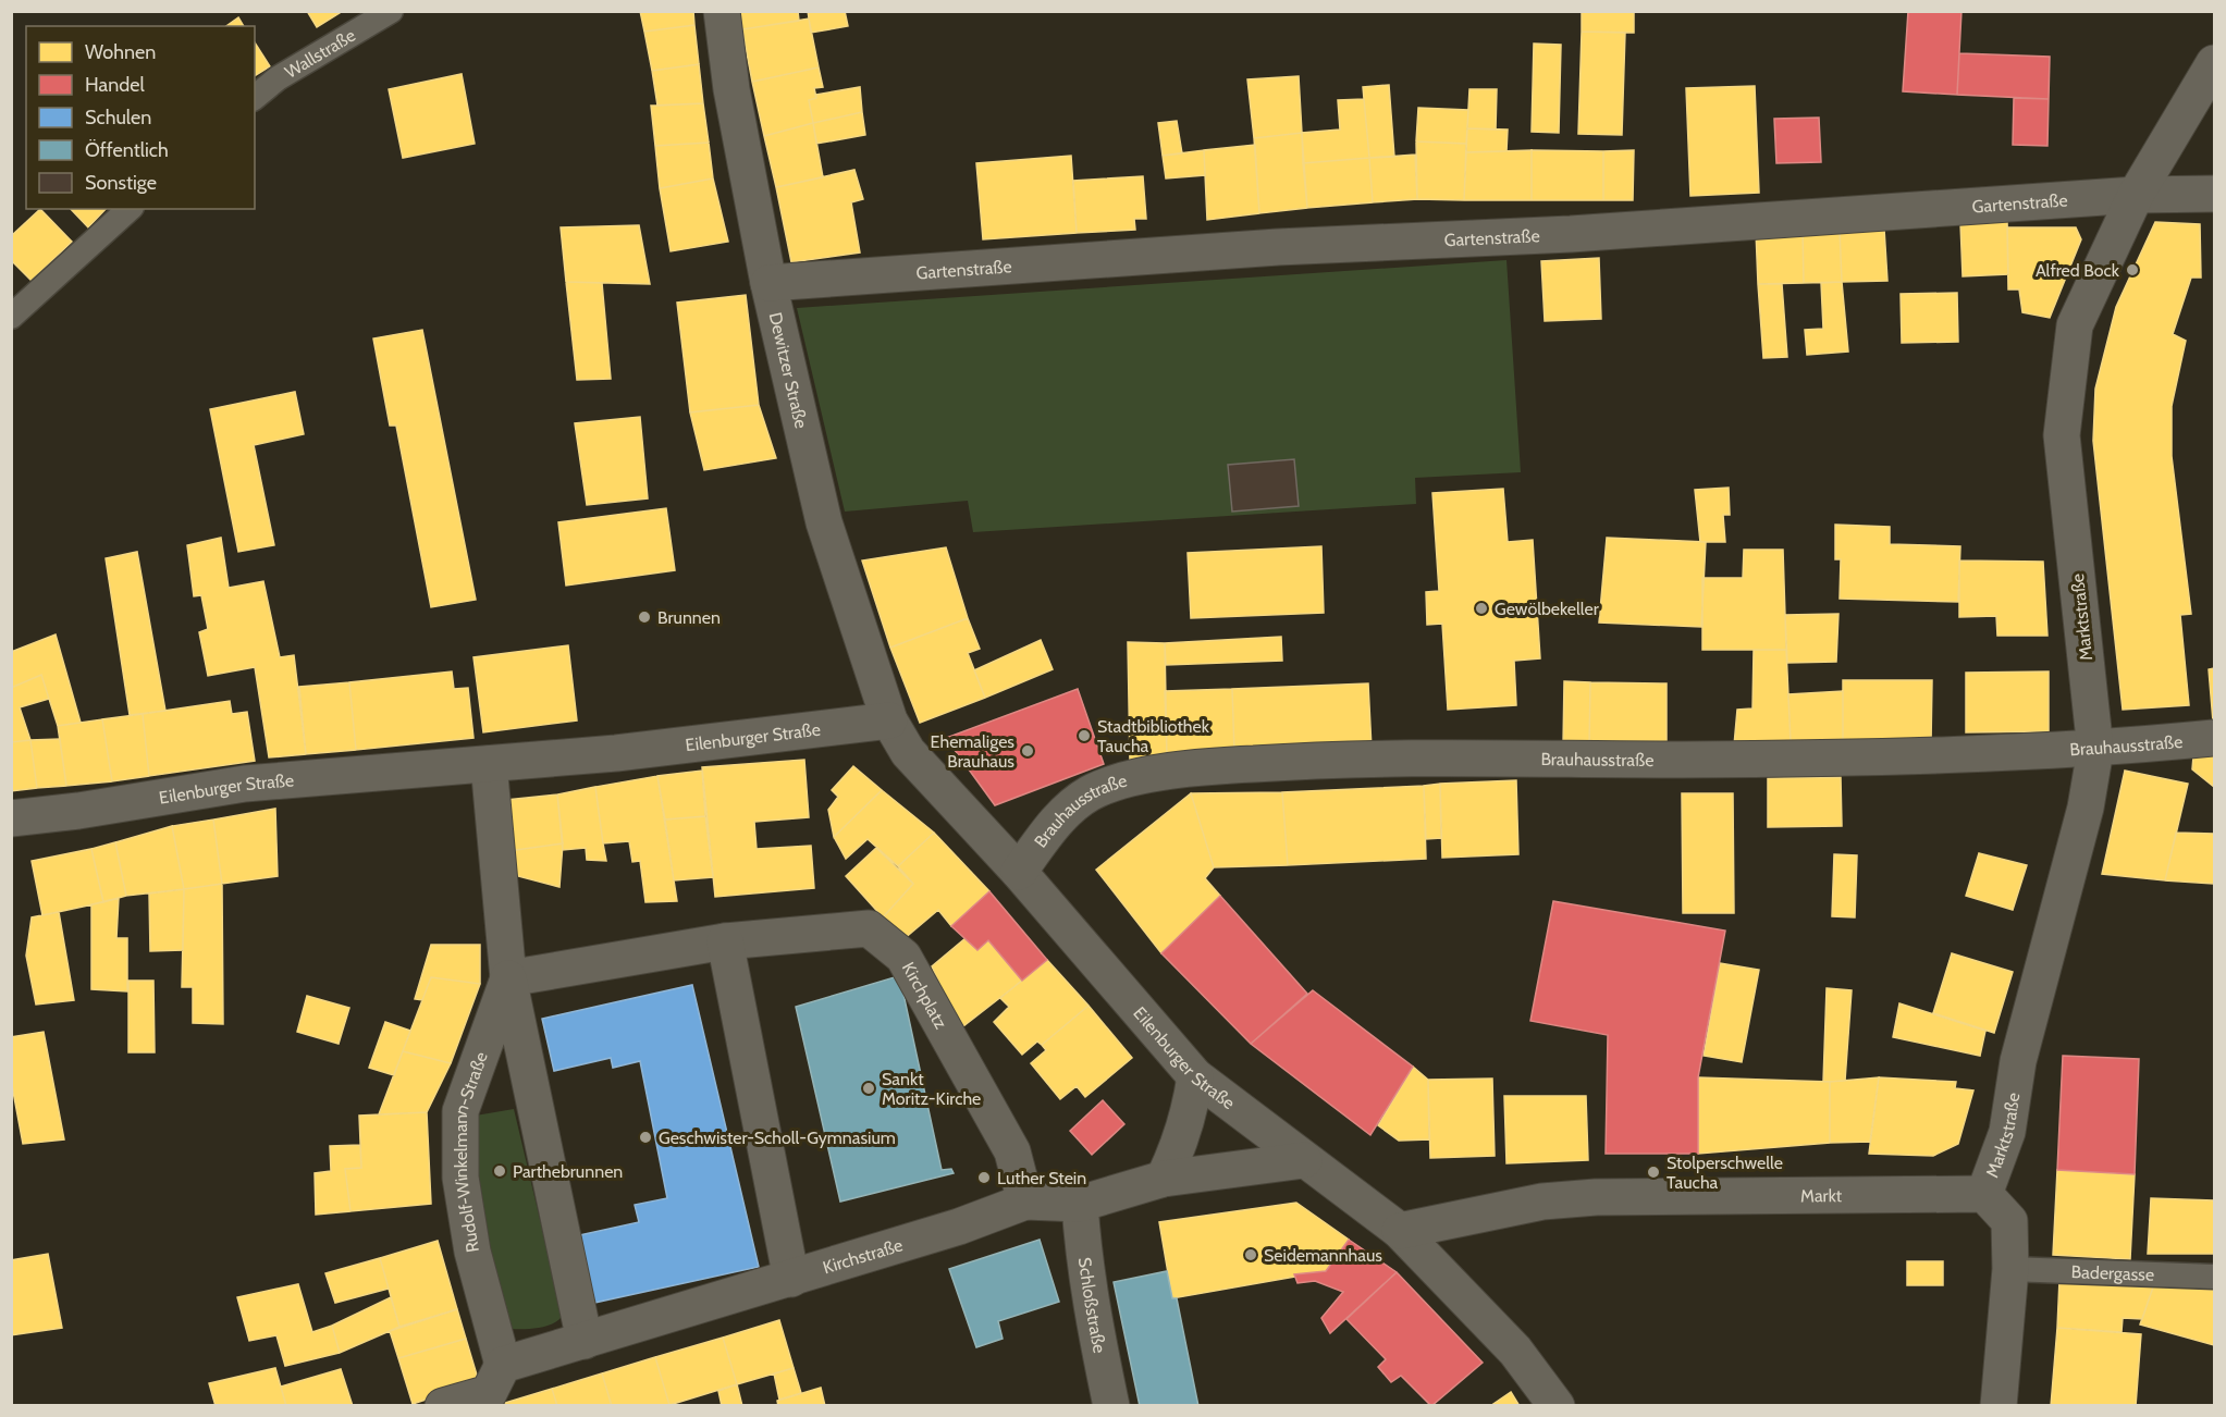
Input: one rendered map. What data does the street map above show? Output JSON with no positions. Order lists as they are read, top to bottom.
{
  "streets": {
    "street": [
      "Gartenstraße",
      "Dewitzer Straße",
      "Marktstraße",
      "Eilenburger Straße",
      "Brauhausstraße",
      "Kirchplatz",
      "Rudolf-Winkelmann-Straße",
      "Markt",
      "Kirchstraße",
      "Schloßstraße"
    ],
    "lane": ["Wallstraße", "Badergasse"]
  },
  "crossings": [
    ["Gartenstraße", "Dewitzer Straße"],
    ["Gartenstraße", "Marktstraße"],
    ["Dewitzer Straße", "Eilenburger Straße"],
    ["Marktstraße", "Brauhausstraße"],
    ["Marktstraße", "Markt"],
    ["Eilenburger Straße", "Brauhausstraße"],
    ["Eilenburger Straße", "Rudolf-Winkelmann-Straße"],
    ["Eilenburger Straße", "Kirchstraße"],
    ["Kirchplatz", "Rudolf-Winkelmann-Straße"],
    ["Kirchplatz", "Kirchstraße"],
    ["Rudolf-Winkelmann-Straße", "Kirchstraße"],
    ["Kirchstraße", "Schloßstraße"]
  ],
  "places": [
    "Alfred Bock",
    "Gewölbekeller",
    "Brunnen",
    "Stadtbibliothek Taucha",
    "Ehemaliges Brauhaus",
    "Sankt Moritz-Kirche",
    "Geschwister-Scholl-Gymnasium",
    "Parthebrunnen",
    "Stolperschwelle Taucha",
    "Luther Stein",
    "Seidemannhaus"
  ],
  "legend": [
    "Wohnen",
    "Handel",
    "Schulen",
    "Öffentlich",
    "Sonstige"
  ]
}
